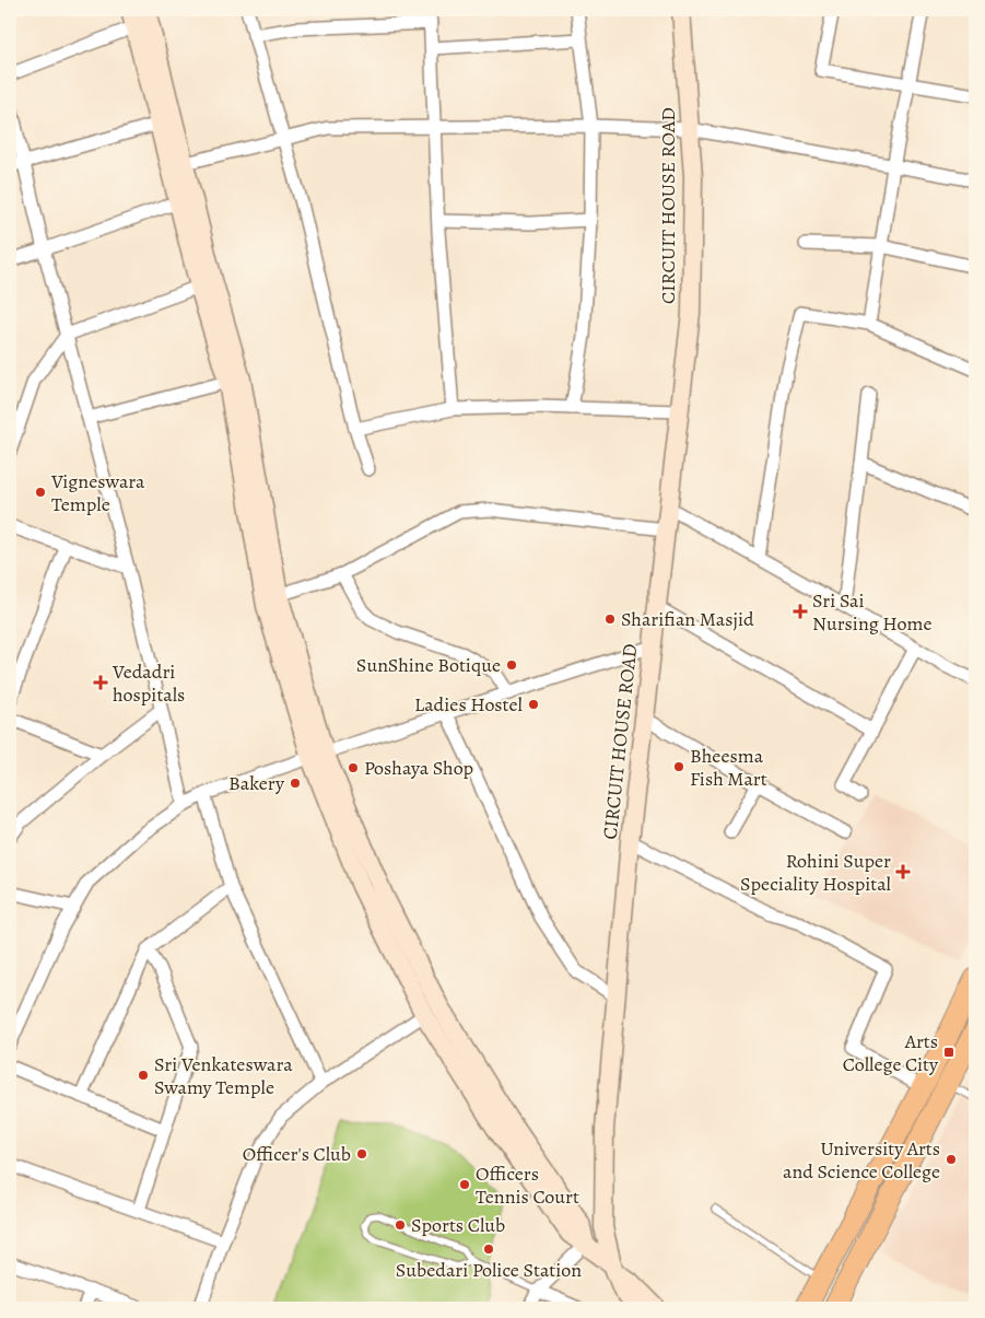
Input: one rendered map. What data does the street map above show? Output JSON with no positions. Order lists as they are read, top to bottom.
{
  "streets": {
    "street": ["CIRCUIT HOUSE ROAD"]
  },
  "places": {
    "other": [
      "Vigneswara Temple",
      "Sharifian Masjid",
      "SunShine Botique",
      "Ladies Hostel",
      "Bheesma Fish Mart",
      "Poshaya Shop",
      "Bakery",
      "Sri Venkateswara Swamy Temple",
      "Officer's Club",
      "University Arts and Science College",
      "Officers Tennis Court",
      "Sports Club",
      "Subedari Police Station"
    ],
    "health": ["Sri Sai Nursing Home", "Vedadri hospitals", "Rohini Super Speciality Hospital"],
    "transit": ["Arts College City"]
  }
}
